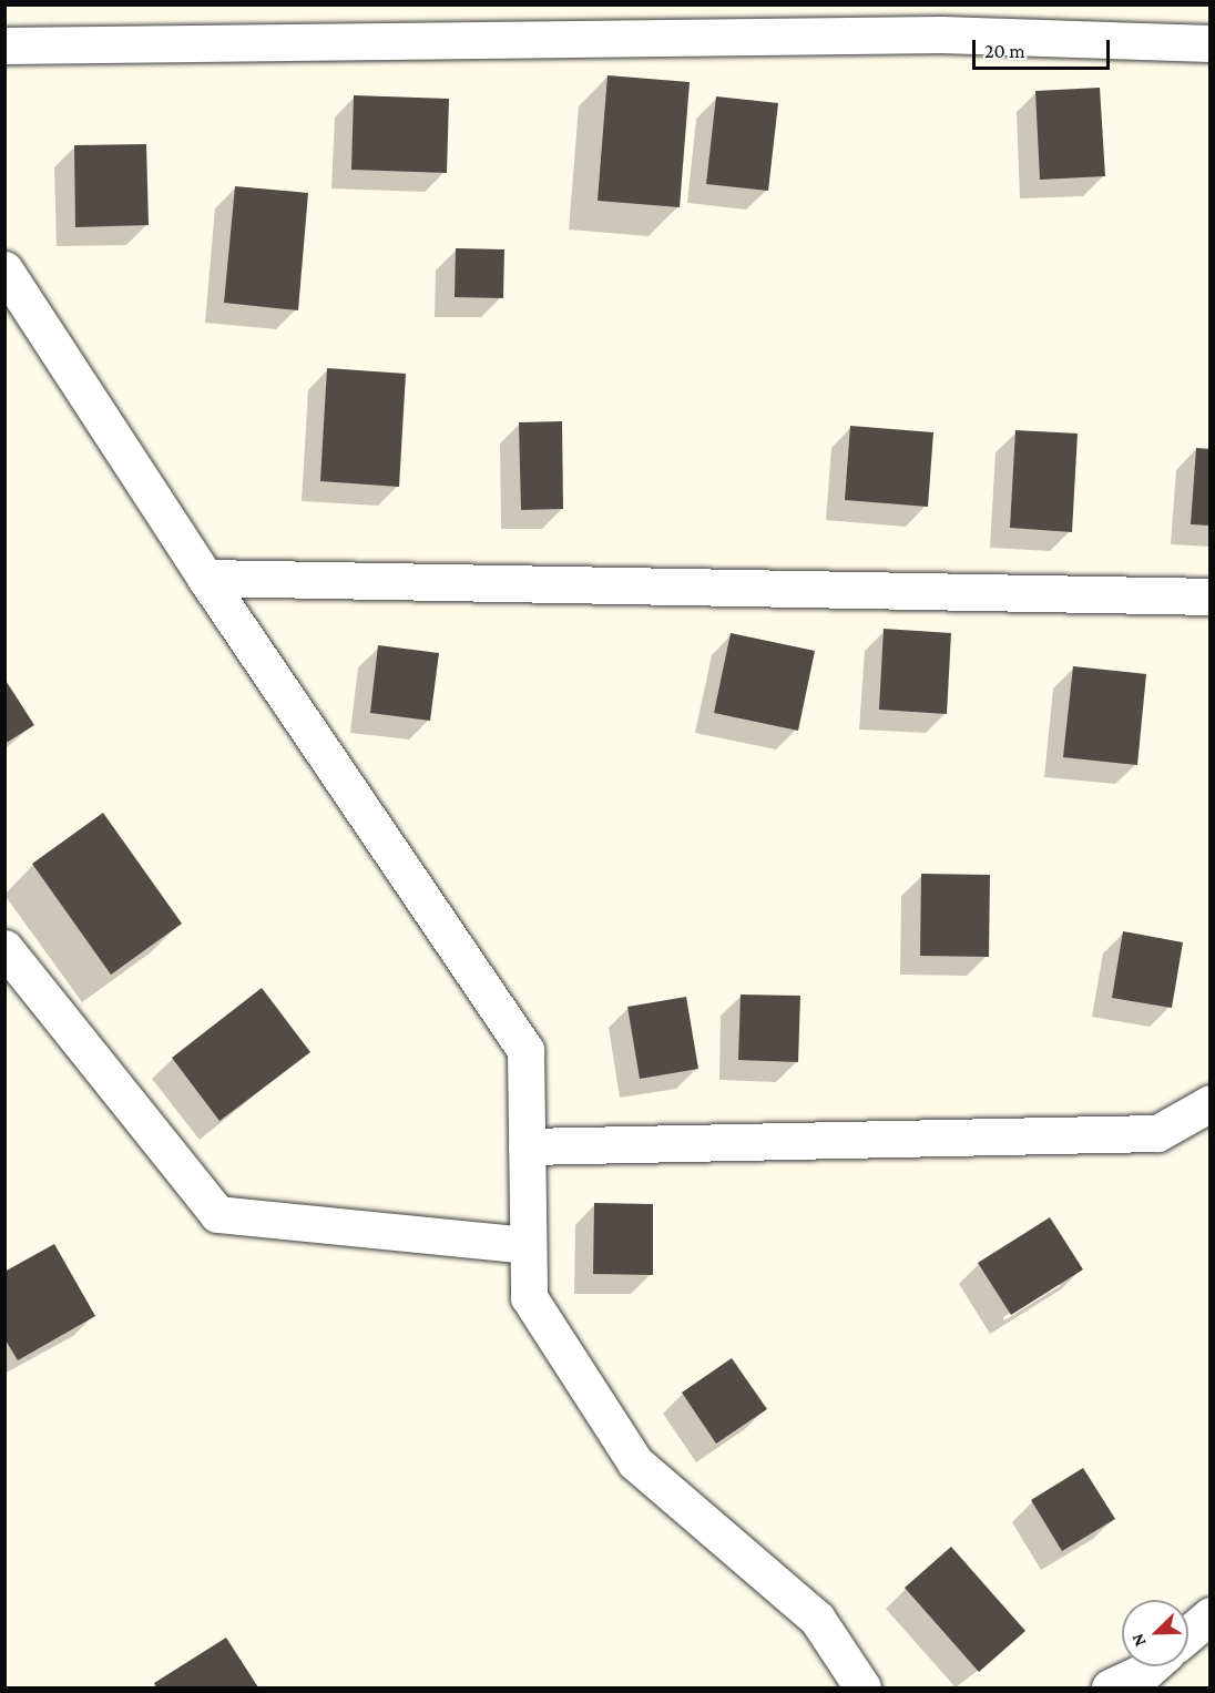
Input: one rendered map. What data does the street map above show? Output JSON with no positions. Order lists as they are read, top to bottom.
{
  "scale_bar": "20 m",
  "north": "bottom left"
}
